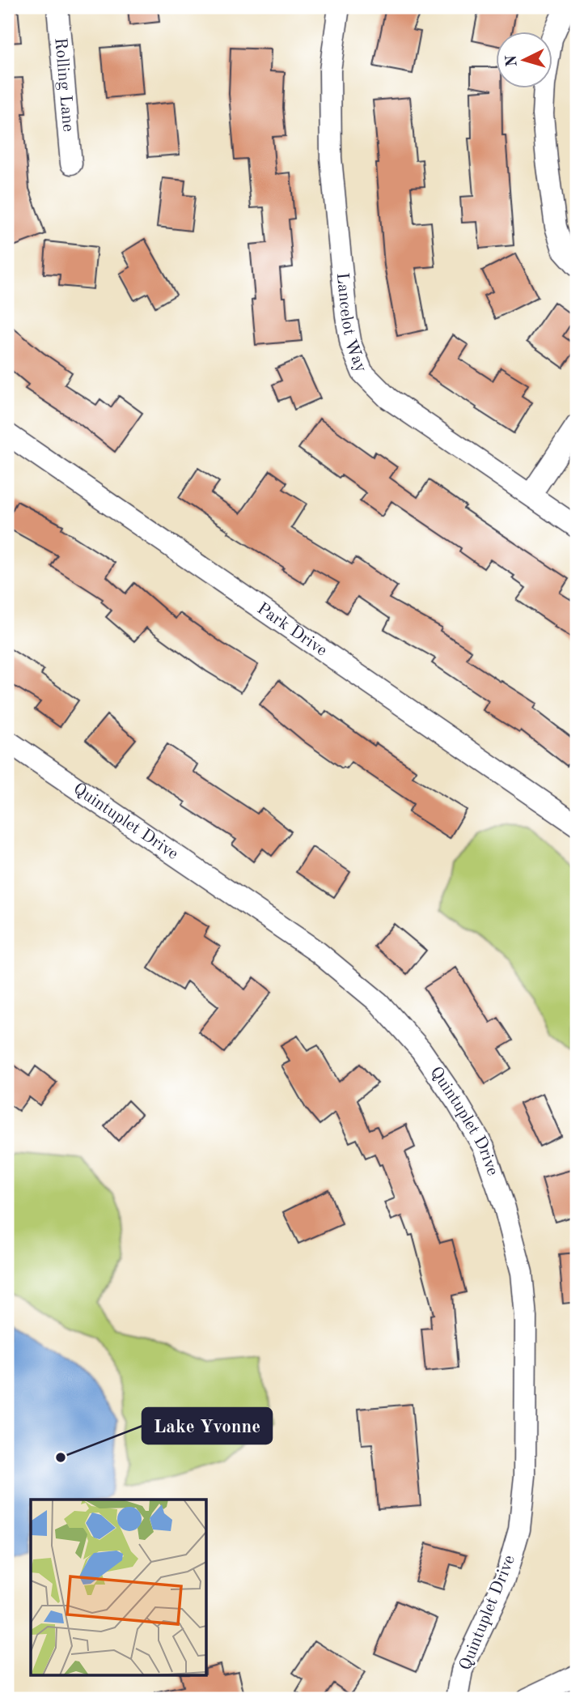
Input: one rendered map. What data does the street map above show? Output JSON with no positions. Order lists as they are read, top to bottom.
{
  "streets": {
    "street": [
      "Rolling Lane",
      "Lancelot Way",
      "Park Drive",
      "Quintuplet Drive"
    ]
  },
  "places": ["Lake Yvonne"],
  "north": "left"
}
